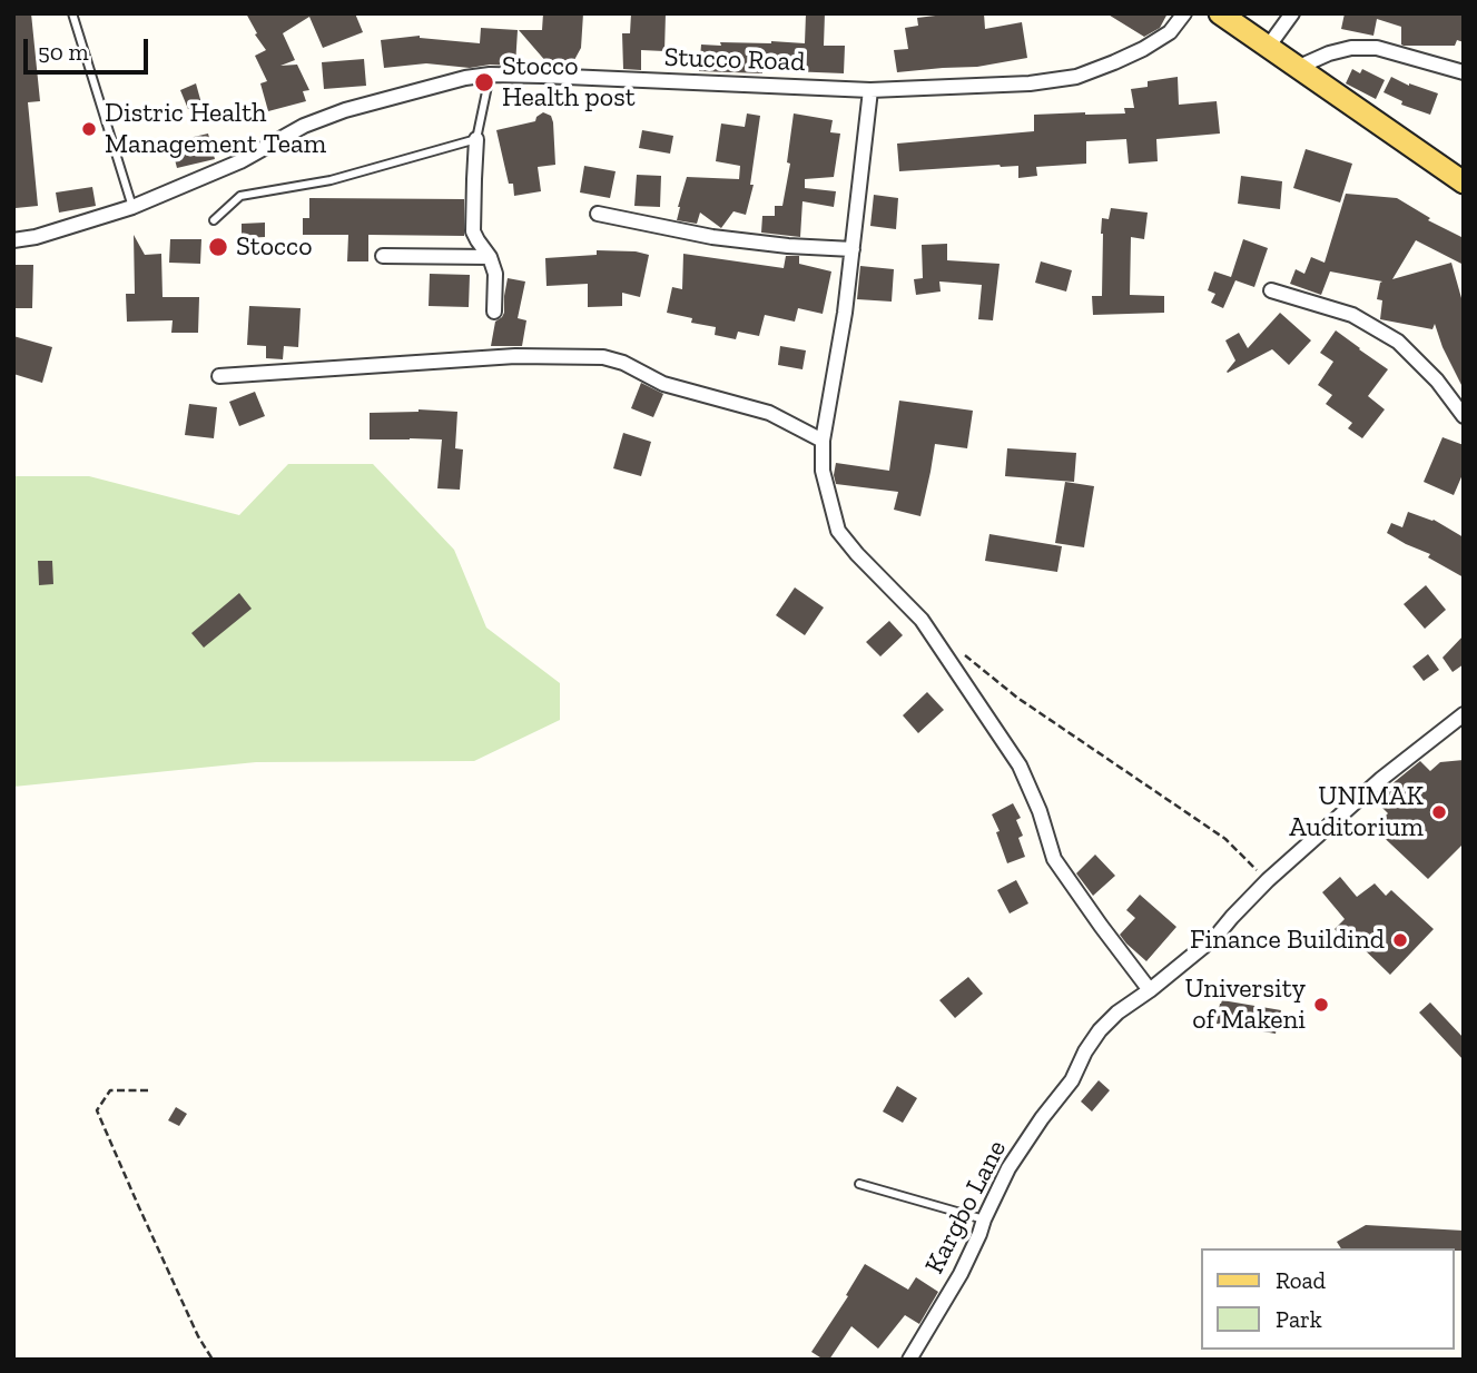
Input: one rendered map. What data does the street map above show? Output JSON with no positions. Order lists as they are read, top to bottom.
{
  "streets": {
    "street": ["Stucco Road", "Kargbo Lane"]
  },
  "places": [
    "Stocco Health post",
    "Distric Health Management Team",
    "Stocco",
    "UNIMAK Auditorium",
    "Finance Buildind",
    "University of Makeni"
  ],
  "legend": ["Road", "Park"],
  "scale_bar": "50 m"
}
